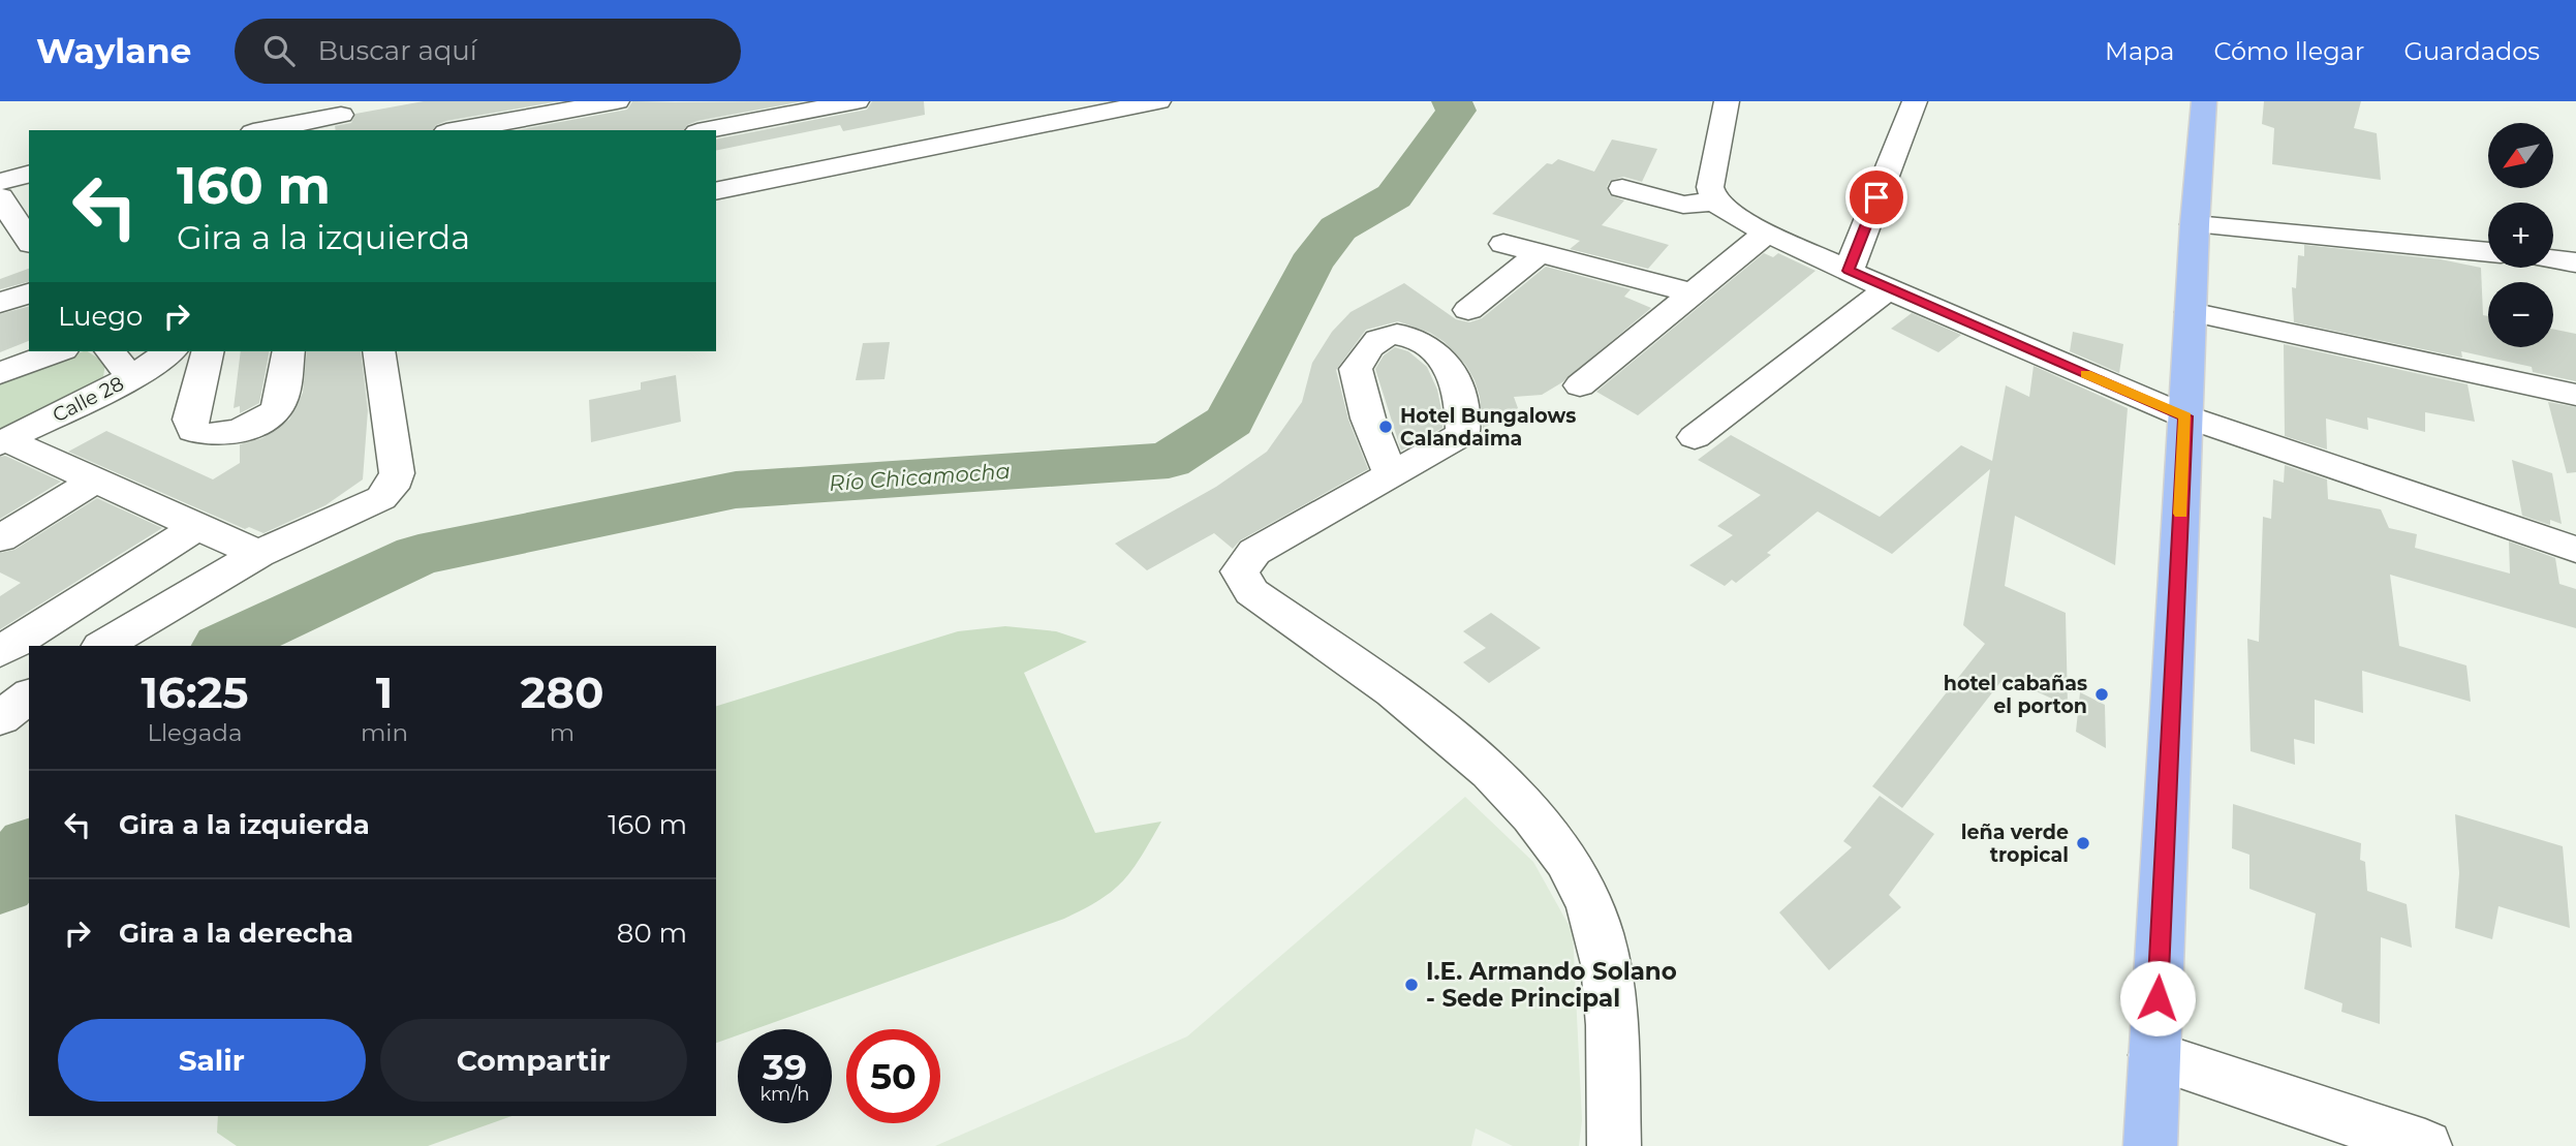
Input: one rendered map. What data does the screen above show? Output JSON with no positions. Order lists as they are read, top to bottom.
{
  "streets": {
    "street": ["Calle 28"]
  },
  "water": ["Río Chicamocha"],
  "places": [
    "Hotel Bungalows Calandaima",
    "hotel cabañas el porton",
    "leña verde tropical",
    "I.E. Armando Solano - Sede Principal"
  ],
  "north": "bottom left",
  "page": {
    "header": "Waylane",
    "search": "Buscar aquí",
    "nav": ["Mapa", "Cómo llegar", "Guardados"],
    "map_buttons": ["+", "−"],
    "turn": ["160 m", "Gira a la izquierda"],
    "then": "Luego",
    "eta": [
      "16:25",
      "Llegada",
      "1",
      "min",
      "280",
      "m"
    ],
    "list": [
      {
        "name": "Gira a la izquierda",
        "value": "160 m"
      },
      {
        "name": "Gira a la derecha",
        "value": "80 m"
      }
    ],
    "buttons": ["Salir", "Compartir"],
    "speed": "39 km/h",
    "limit": "50"
  }
}
